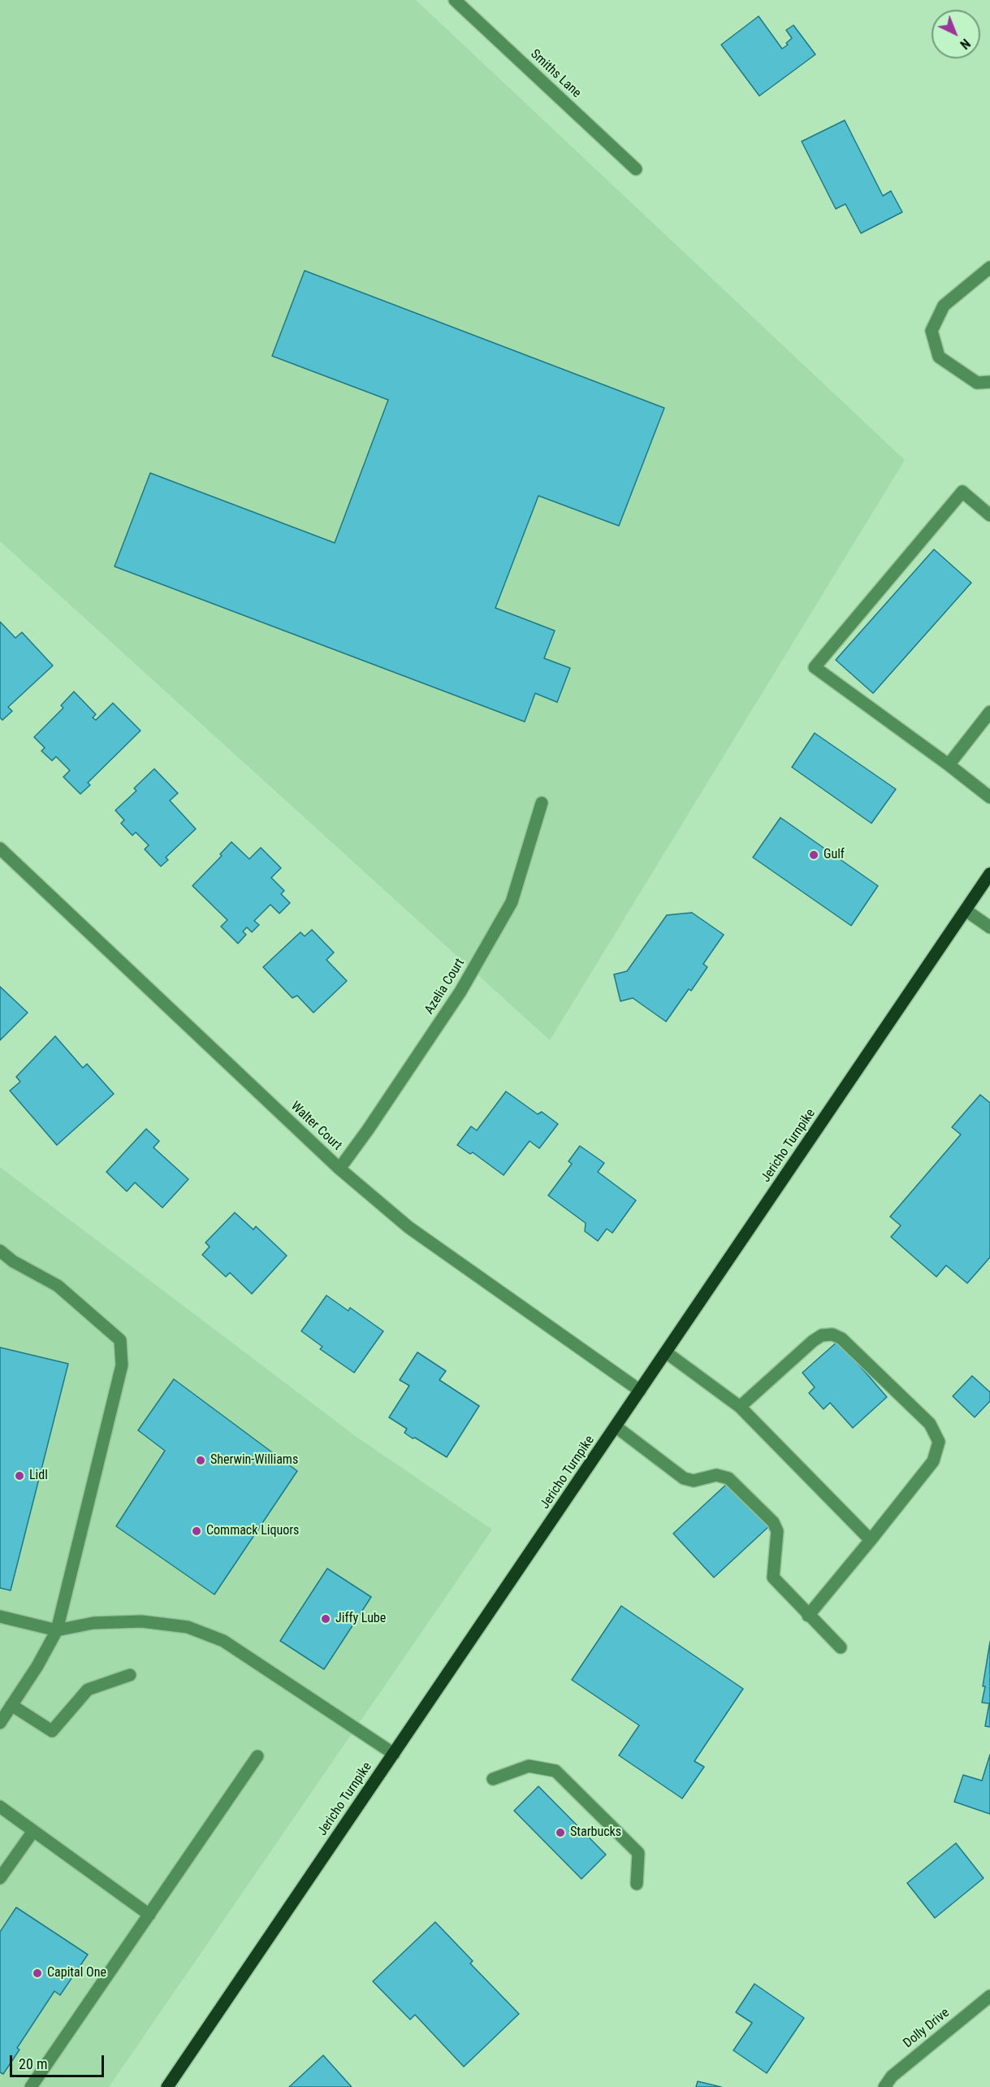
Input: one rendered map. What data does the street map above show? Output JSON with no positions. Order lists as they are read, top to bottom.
{
  "streets": {
    "main road": ["Jericho Turnpike"],
    "street": [
      "Smiths Lane",
      "Azelia Court",
      "Walter Court",
      "Dolly Drive"
    ]
  },
  "crossings": [
    ["Azelia Court", "Walter Court"],
    ["Walter Court", "Jericho Turnpike"]
  ],
  "places": [
    "Gulf",
    "Sherwin-Williams",
    "Lidl",
    "Commack Liquors",
    "Jiffy Lube",
    "Starbucks",
    "Capital One"
  ],
  "scale_bar": "20 m",
  "north": "bottom right"
}
